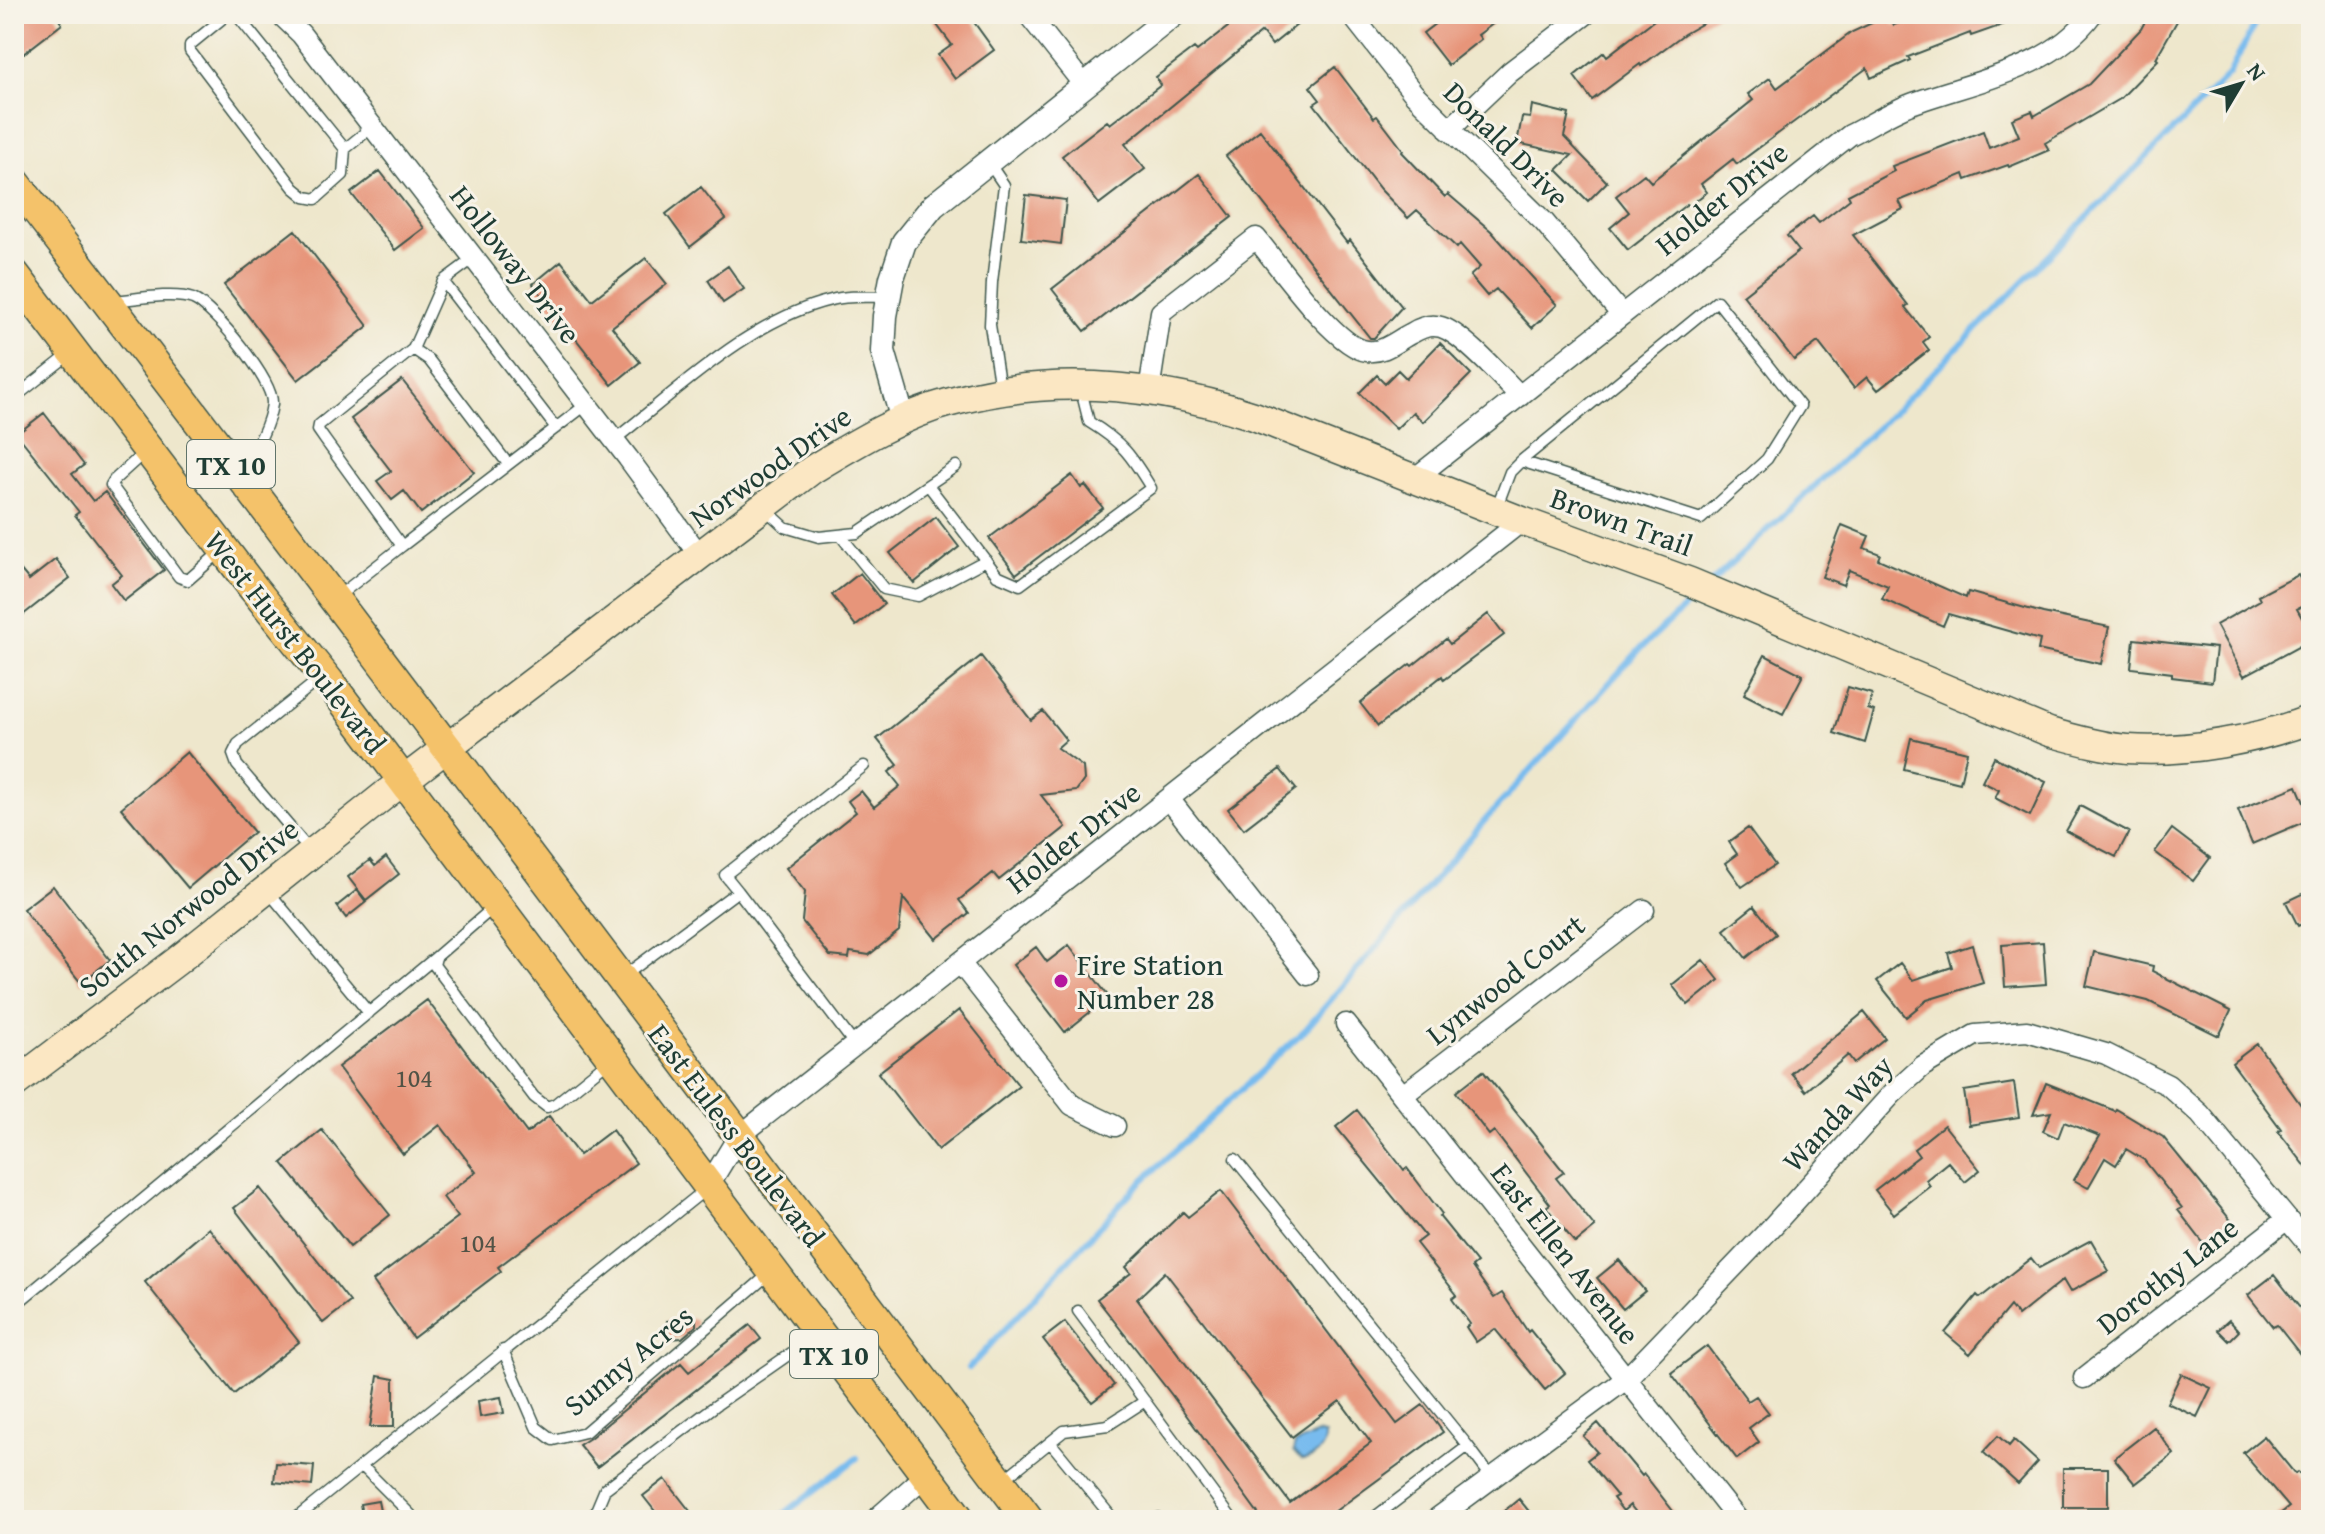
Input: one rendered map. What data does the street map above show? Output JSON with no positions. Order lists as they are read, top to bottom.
{
  "streets": {
    "main road": [
      "TX 10",
      "Norwood Drive",
      "Brown Trail",
      "West Hurst Boulevard",
      "South Norwood Drive",
      "East Euless Boulevard"
    ],
    "street": [
      "Donald Drive",
      "Holder Drive",
      "Holloway Drive",
      "Lynwood Court",
      "Wanda Way",
      "East Ellen Avenue",
      "Dorothy Lane"
    ],
    "lane": ["Sunny Acres"]
  },
  "crossings": [
    ["Donald Drive", "Holder Drive"],
    ["Holder Drive", "Brown Trail"],
    ["Holder Drive", "East Euless Boulevard"],
    ["Holloway Drive", "Norwood Drive"],
    ["Norwood Drive", "Brown Trail"],
    ["Norwood Drive", "West Hurst Boulevard"],
    ["Norwood Drive", "South Norwood Drive"],
    ["Norwood Drive", "East Euless Boulevard"],
    ["West Hurst Boulevard", "South Norwood Drive"],
    ["West Hurst Boulevard", "East Euless Boulevard"],
    ["South Norwood Drive", "East Euless Boulevard"],
    ["Lynwood Court", "East Ellen Avenue"],
    ["Wanda Way", "East Ellen Avenue"],
    ["Wanda Way", "Dorothy Lane"],
    ["East Euless Boulevard", "Sunny Acres"]
  ],
  "places": ["Fire Station Number 28"],
  "house_numbers": ["104", "104"],
  "north": "top right"
}
